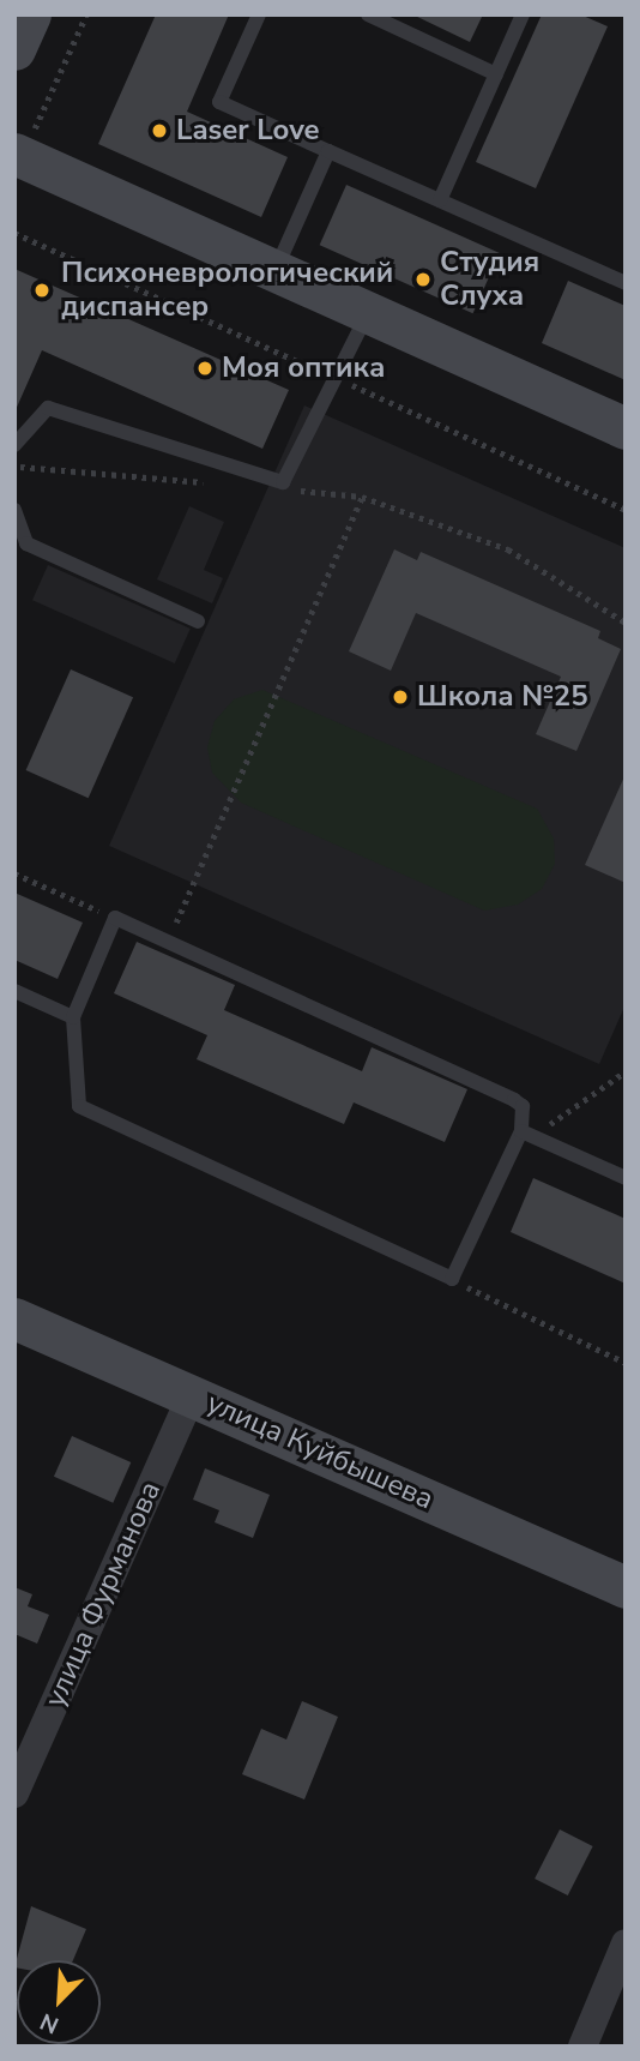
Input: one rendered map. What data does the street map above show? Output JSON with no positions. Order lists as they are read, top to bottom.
{
  "streets": {
    "main road": ["улица Куйбышева"],
    "street": ["улица Фурманова"]
  },
  "crossings": [
    ["улица Куйбышева", "улица Фурманова"]
  ],
  "places": [
    "Laser Love",
    "Студия Слуха",
    "Психоневрологический диспансер",
    "Моя оптика",
    "Школа №25"
  ],
  "north": "bottom left"
}
